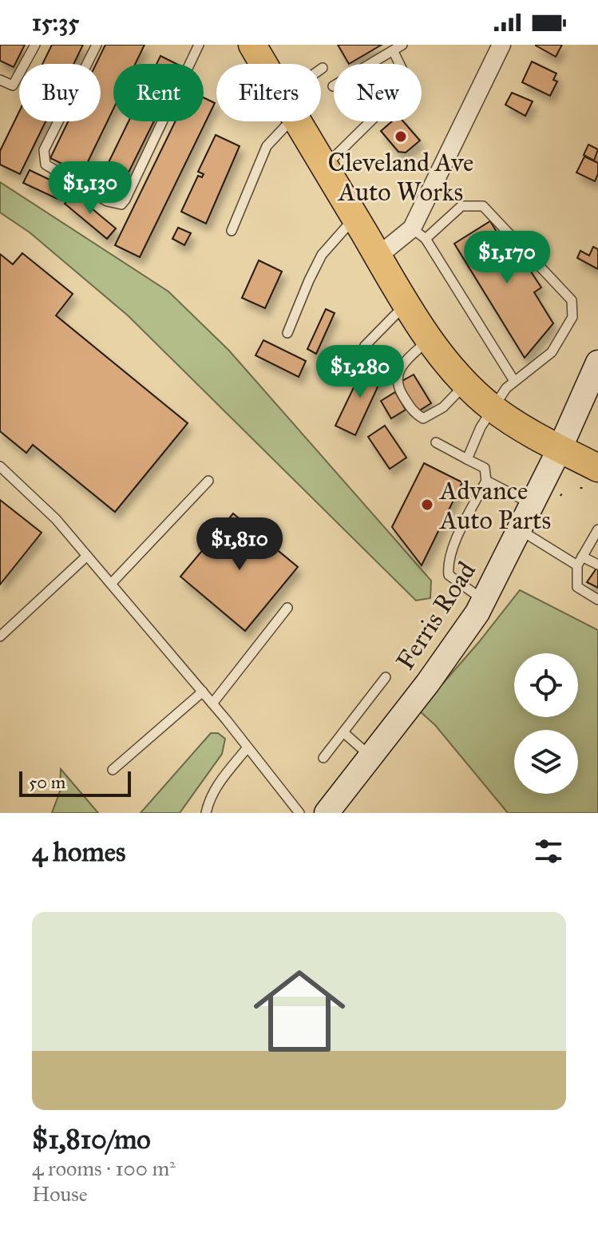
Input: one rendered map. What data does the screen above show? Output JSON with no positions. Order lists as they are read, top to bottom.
{
  "streets": {
    "main road": ["Ferris Road"]
  },
  "places": ["Cleveland Ave Auto Works", "Advance Auto Parts"],
  "scale_bar": "50 m",
  "page": {
    "status": "15:35",
    "chip": [
      "Buy",
      "Rent",
      "Filters",
      "New"
    ],
    "price": [
      "$1,130",
      "$1,170",
      "$1,280",
      "$1,810"
    ],
    "scale": "50 m",
    "heading": "4 homes",
    "list": [
      {
        "name": "$1,810/mo",
        "note": "4 rooms · 100 m² · House"
      }
    ]
  }
}
